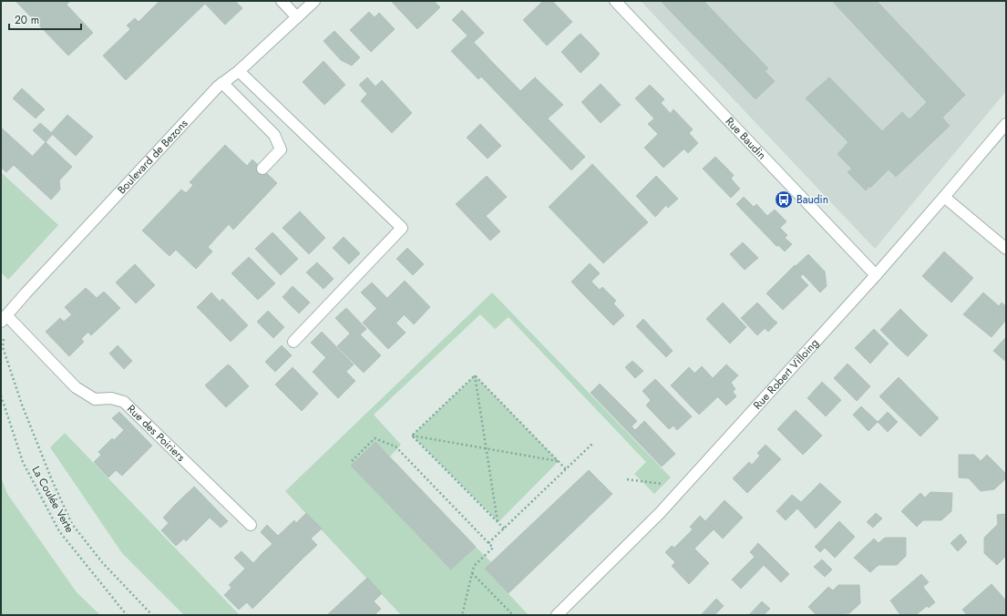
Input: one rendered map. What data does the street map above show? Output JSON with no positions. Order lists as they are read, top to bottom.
{
  "streets": {
    "street": [
      "Rue Baudin",
      "Boulevard de Bezons",
      "Rue Robert Villoing",
      "Rue des Poiriers"
    ],
    "path": ["La Coulée Verte"]
  },
  "crossings": [
    ["Rue Baudin", "Rue Robert Villoing"],
    ["Boulevard de Bezons", "Rue des Poiriers"]
  ],
  "places": {
    "bus stop": ["Baudin"]
  },
  "scale_bar": "20 m"
}
